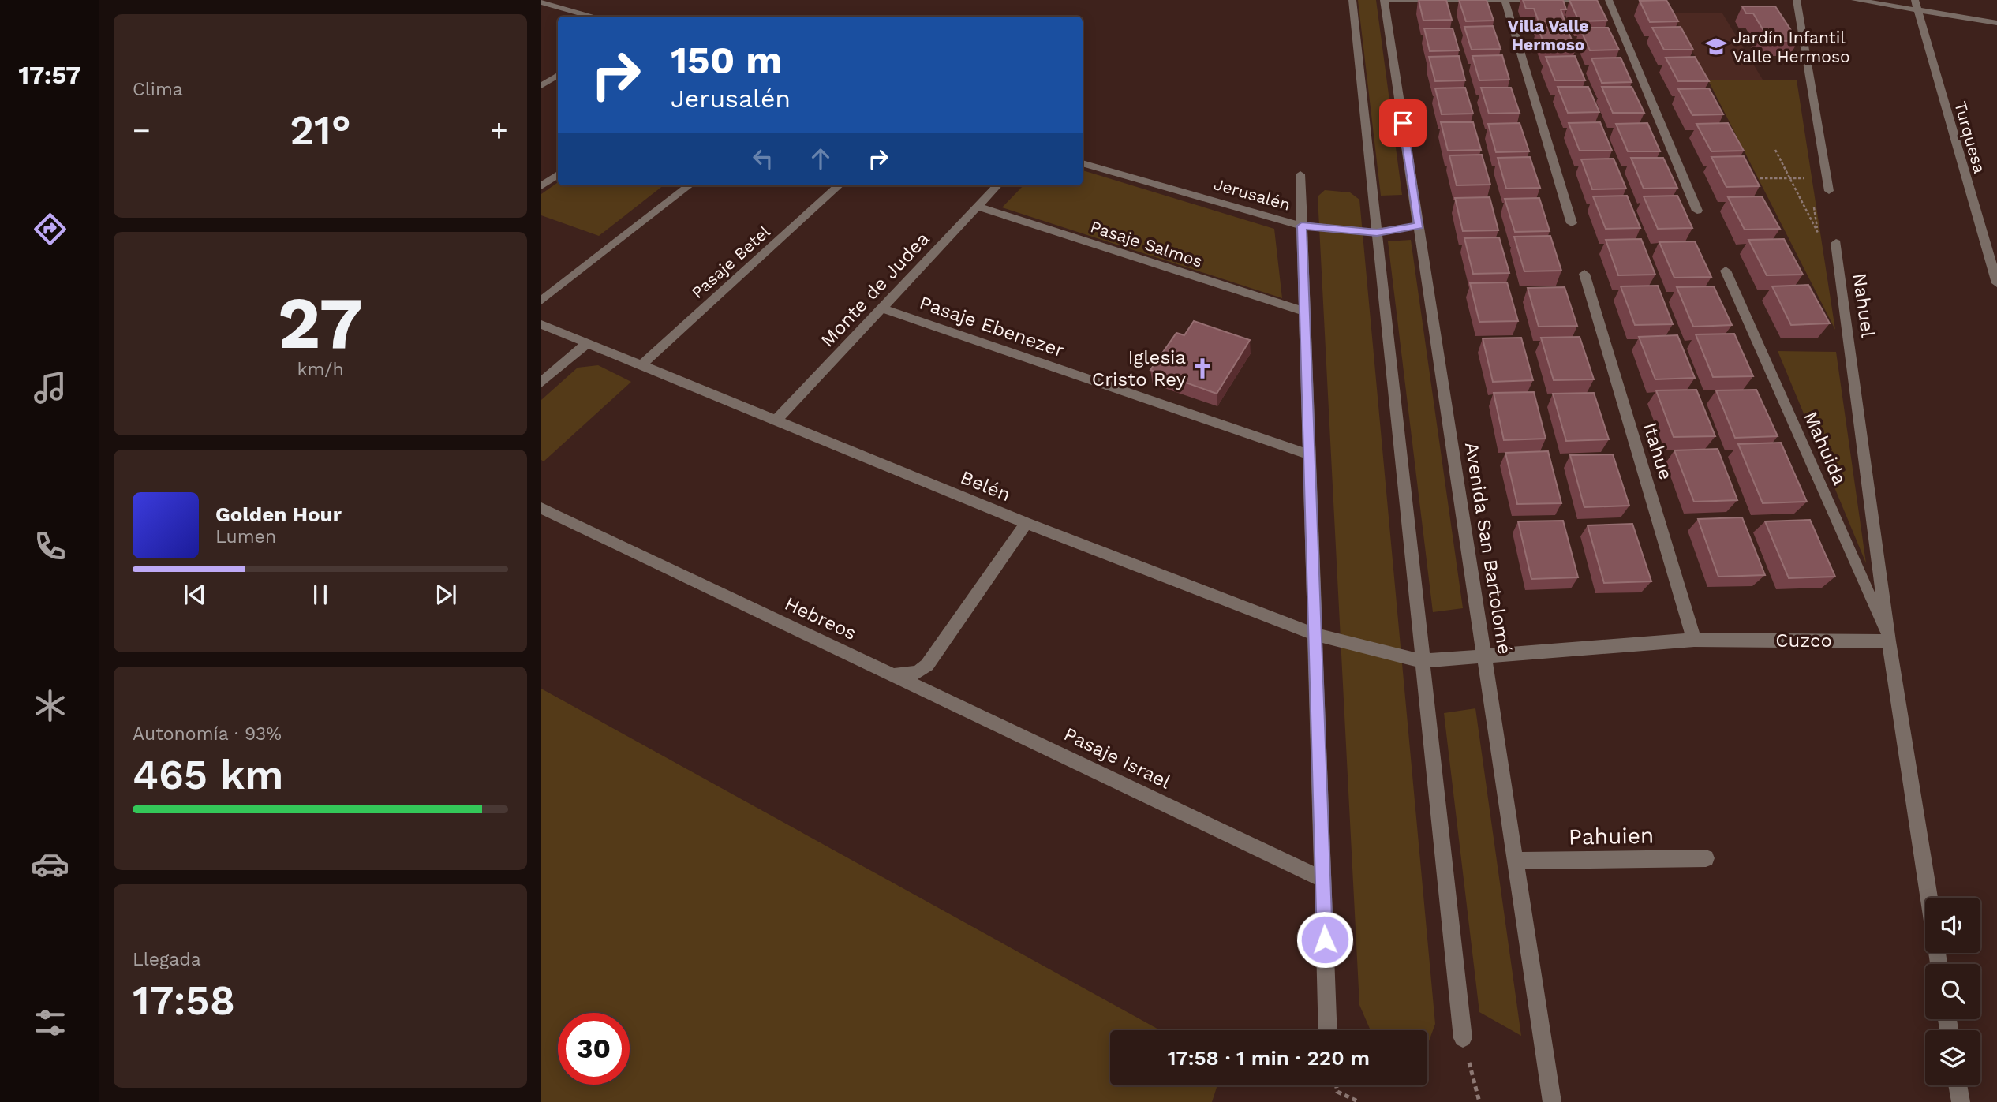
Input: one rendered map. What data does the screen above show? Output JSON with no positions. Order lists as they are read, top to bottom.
{
  "streets": {
    "street": [
      "Turquesa",
      "Jerusalén",
      "Pasaje Salmos",
      "Pasaje Betel",
      "Monte de Judea",
      "Nahuel",
      "Pasaje Ebenezer",
      "Mahuida",
      "Itahue",
      "Belén",
      "Avenida San Bartolomé",
      "Hebreos",
      "Cuzco",
      "Pasaje Israel",
      "Pahuien"
    ]
  },
  "crossings": [
    ["Jerusalén", "Avenida San Bartolomé"],
    ["Pasaje Salmos", "Monte de Judea"],
    ["Pasaje Betel", "Belén"],
    ["Monte de Judea", "Pasaje Ebenezer"],
    ["Monte de Judea", "Belén"],
    ["Nahuel", "Mahuida"],
    ["Nahuel", "Cuzco"],
    ["Mahuida", "Cuzco"],
    ["Itahue", "Cuzco"],
    ["Belén", "Cuzco"],
    ["Avenida San Bartolomé", "Cuzco"],
    ["Avenida San Bartolomé", "Pahuien"],
    ["Hebreos", "Pasaje Israel"]
  ],
  "districts": ["Villa Valle Hermoso"],
  "places": {
    "school or university": ["Jardín Infantil Valle Hermoso"],
    "church": ["Iglesia Cristo Rey"]
  },
  "page": {
    "tabs": "17:57",
    "tile": [
      "Clima",
      ["27", "km/h"],
      ["Autonomía · 93%", "465 km"],
      ["Llegada", "17:58"]
    ],
    "turn": ["150 m", "Jerusalén"],
    "heat": ["−", "21°", "+"],
    "song": ["Golden Hour", "Lumen"],
    "limit": "30",
    "trip": "17:58 · 1 min · 220 m"
  }
}
